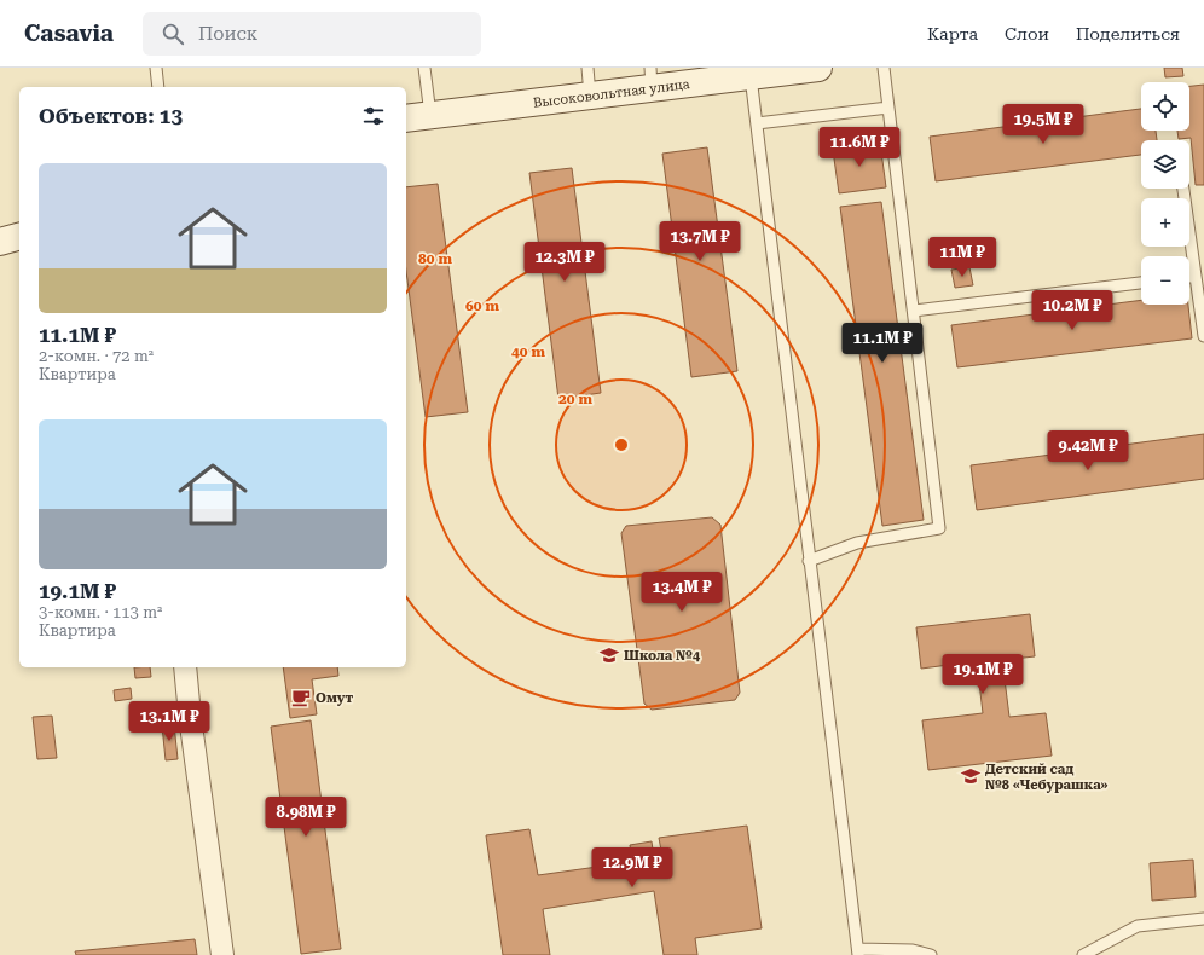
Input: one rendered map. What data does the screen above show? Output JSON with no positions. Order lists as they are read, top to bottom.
{
  "streets": {
    "main road": ["Высоковольтная улица"]
  },
  "places": {
    "school or university": ["Школа №4", "Детский сад №8 «Чебурашка»"],
    "cafe": ["Омут"]
  },
  "page": {
    "header": "Casavia",
    "search": "Поиск",
    "nav": ["Карта", "Слои", "Поделиться"],
    "map_buttons": ["+", "−"],
    "heading": "Объектов: 13",
    "price": [
      "19.5M ₽",
      "11.6M ₽",
      "13.7M ₽",
      "11M ₽",
      "12.3M ₽",
      "10.2M ₽",
      "11.1M ₽",
      "9.42M ₽",
      "13.4M ₽",
      "19.1M ₽",
      "13.1M ₽",
      "8.98M ₽",
      "12.9M ₽"
    ],
    "list": [
      {
        "name": "11.1M ₽",
        "note": "2-комн. · 72 m² · Квартира"
      },
      {
        "name": "19.1M ₽",
        "note": "3-комн. · 113 m² · Квартира"
      }
    ]
  },
  "rings": [
    "80 m",
    "60 m",
    "40 m",
    "20 m"
  ]
}
